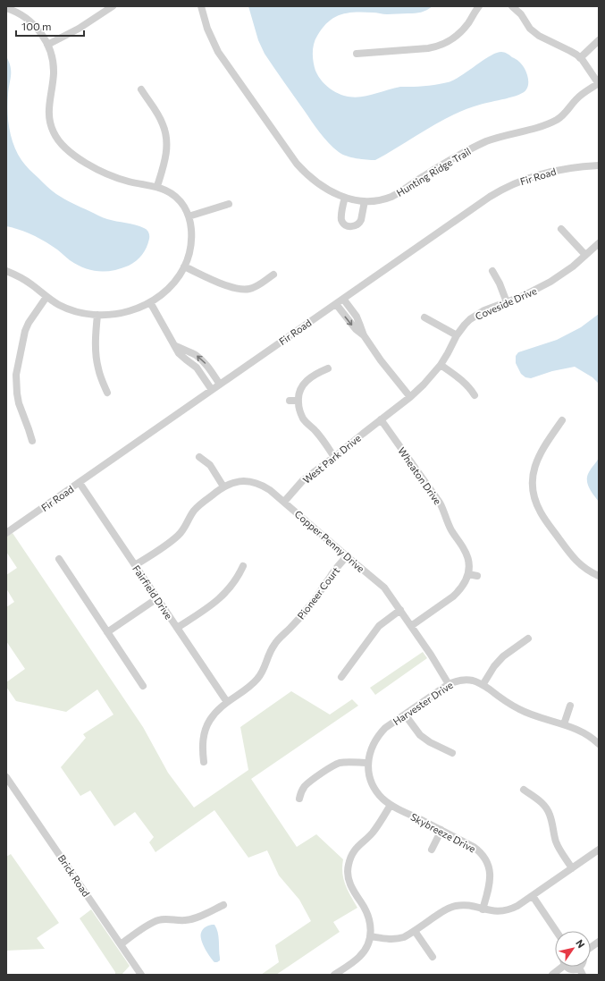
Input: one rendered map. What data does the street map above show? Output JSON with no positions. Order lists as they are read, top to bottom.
{
  "streets": {
    "street": [
      "Hunting Ridge Trail",
      "Fir Road",
      "Coveside Drive",
      "West Park Drive",
      "Wheaton Drive",
      "Copper Penny Drive",
      "Fairfield Drive",
      "Pioneer Court",
      "Harvester Drive",
      "Skybreeze Drive",
      "Brick Road"
    ]
  },
  "crossings": [
    ["Fir Road", "Fairfield Drive"],
    ["Coveside Drive", "West Park Drive"],
    ["Coveside Drive", "Wheaton Drive"],
    ["West Park Drive", "Wheaton Drive"],
    ["West Park Drive", "Copper Penny Drive"],
    ["Copper Penny Drive", "Pioneer Court"],
    ["Copper Penny Drive", "Harvester Drive"],
    ["Fairfield Drive", "Pioneer Court"],
    ["Harvester Drive", "Skybreeze Drive"]
  ],
  "scale_bar": "100 m",
  "north": "top right"
}
